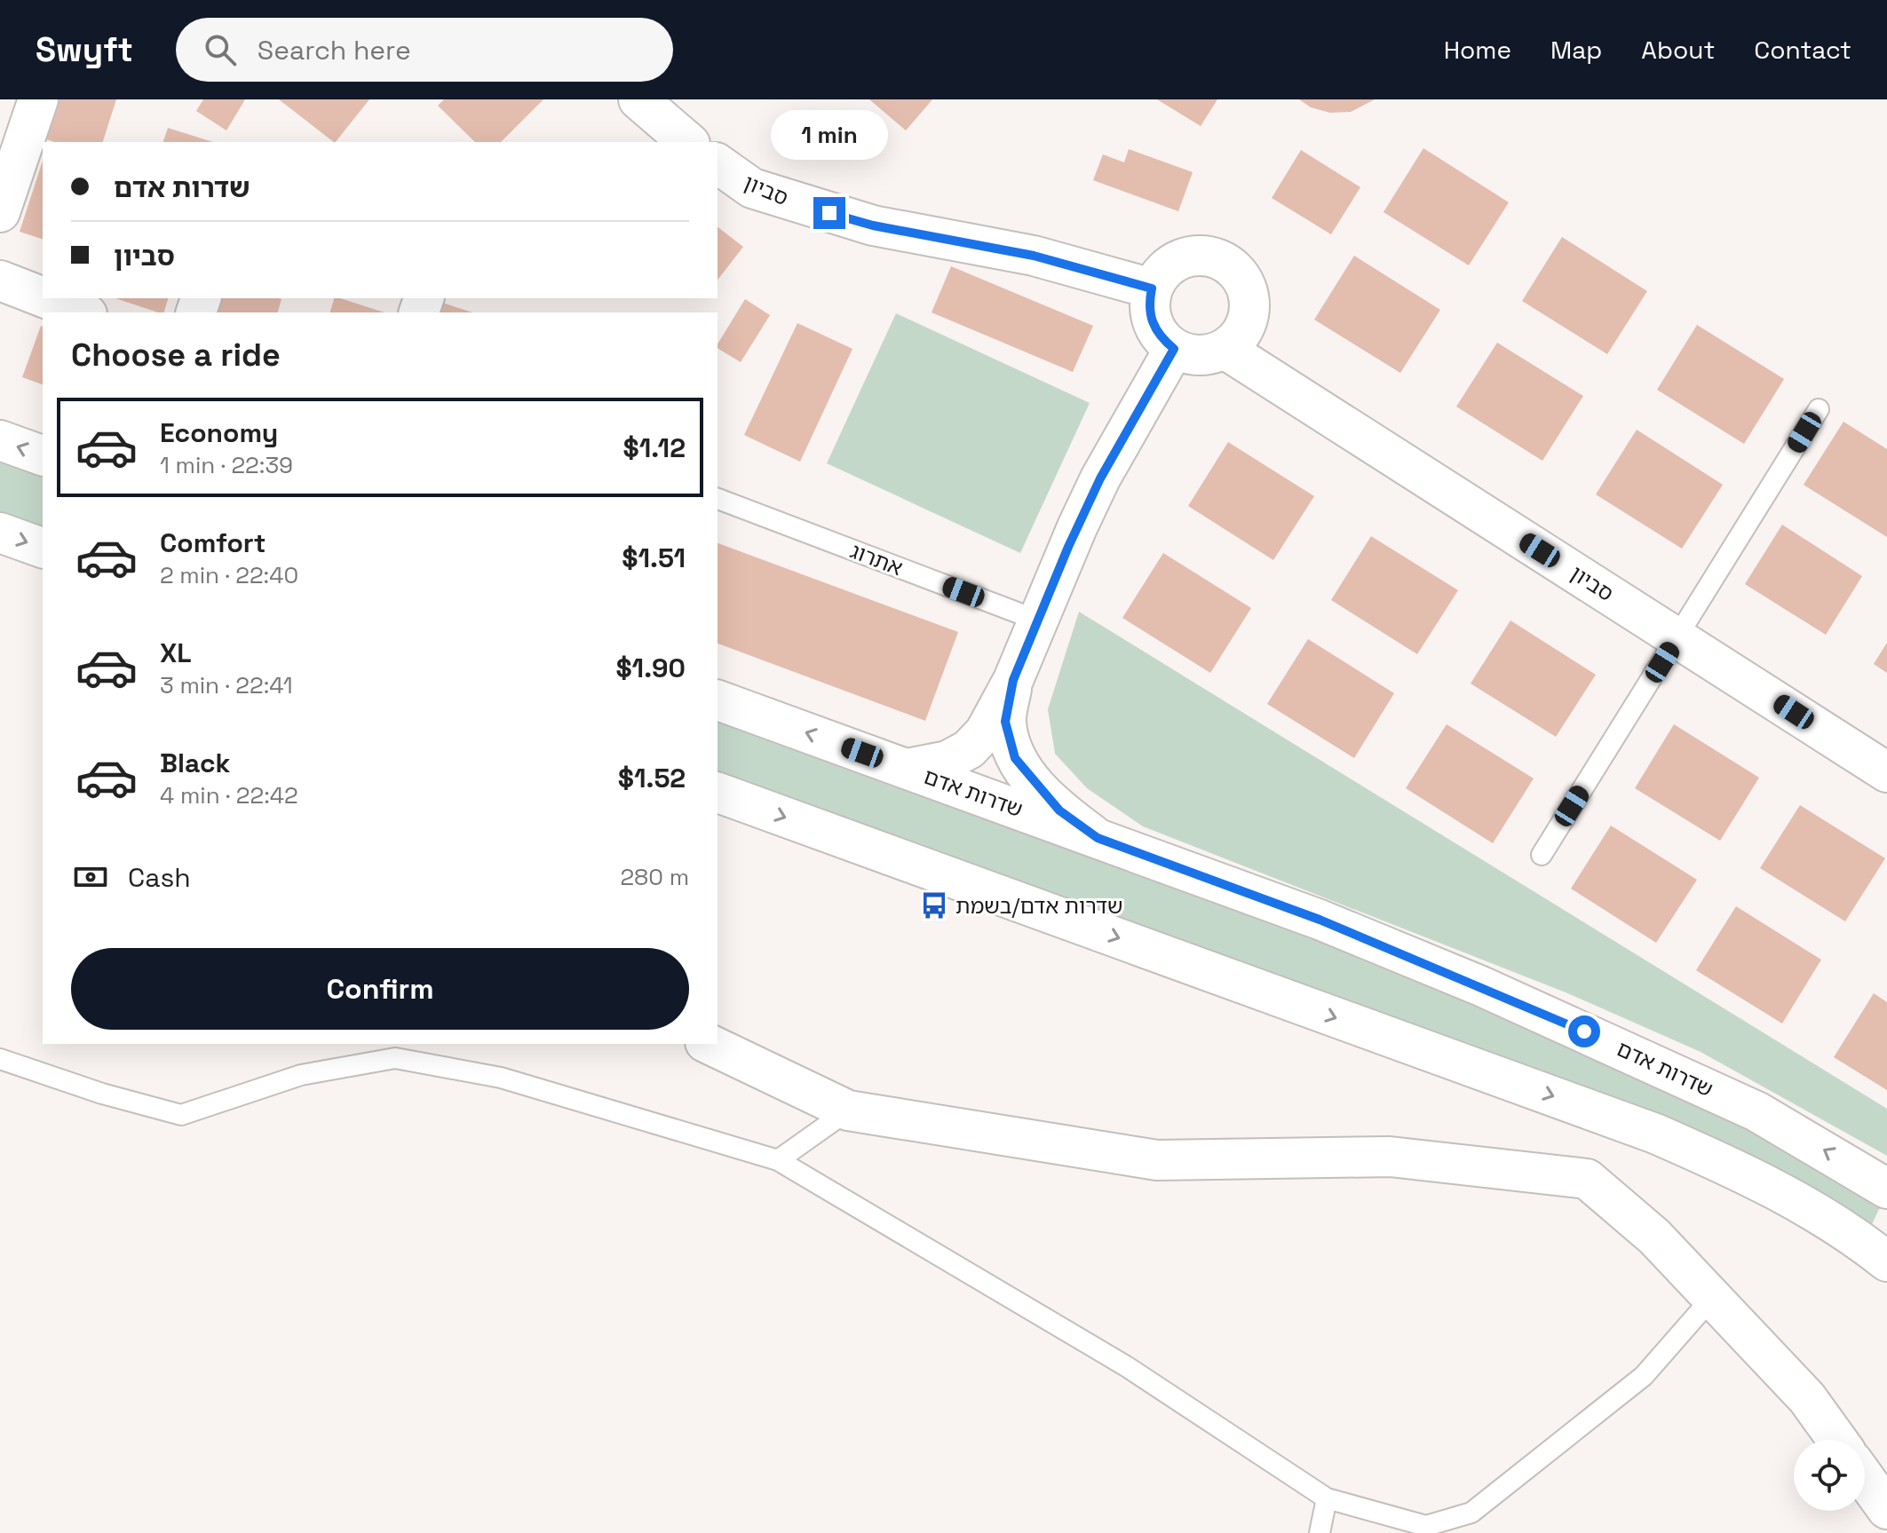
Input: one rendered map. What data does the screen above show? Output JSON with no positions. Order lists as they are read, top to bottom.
{
  "streets": {
    "street": ["סביון", "שדרות אדם"],
    "lane": ["אתרוג"]
  },
  "places": {
    "bus stop": ["שדרות אדם/בשמת"]
  },
  "page": {
    "header": "Swyft",
    "search": "Search here",
    "nav": [
      "Home",
      "Map",
      "About",
      "Contact"
    ],
    "bubble": "1 min",
    "banner": ["שדרות אדם", "סביון"],
    "heading": "Choose a ride",
    "list": [
      {
        "name": "Economy",
        "note": "1 min · 22:39",
        "value": "$1.12"
      },
      {
        "name": "Comfort",
        "note": "2 min · 22:40",
        "value": "$1.51"
      },
      {
        "name": "XL",
        "note": "3 min · 22:41",
        "value": "$1.90"
      },
      {
        "name": "Black",
        "note": "4 min · 22:42",
        "value": "$1.52"
      }
    ],
    "pay": ["Cash", "280 m"],
    "buttons": "Confirm"
  }
}
